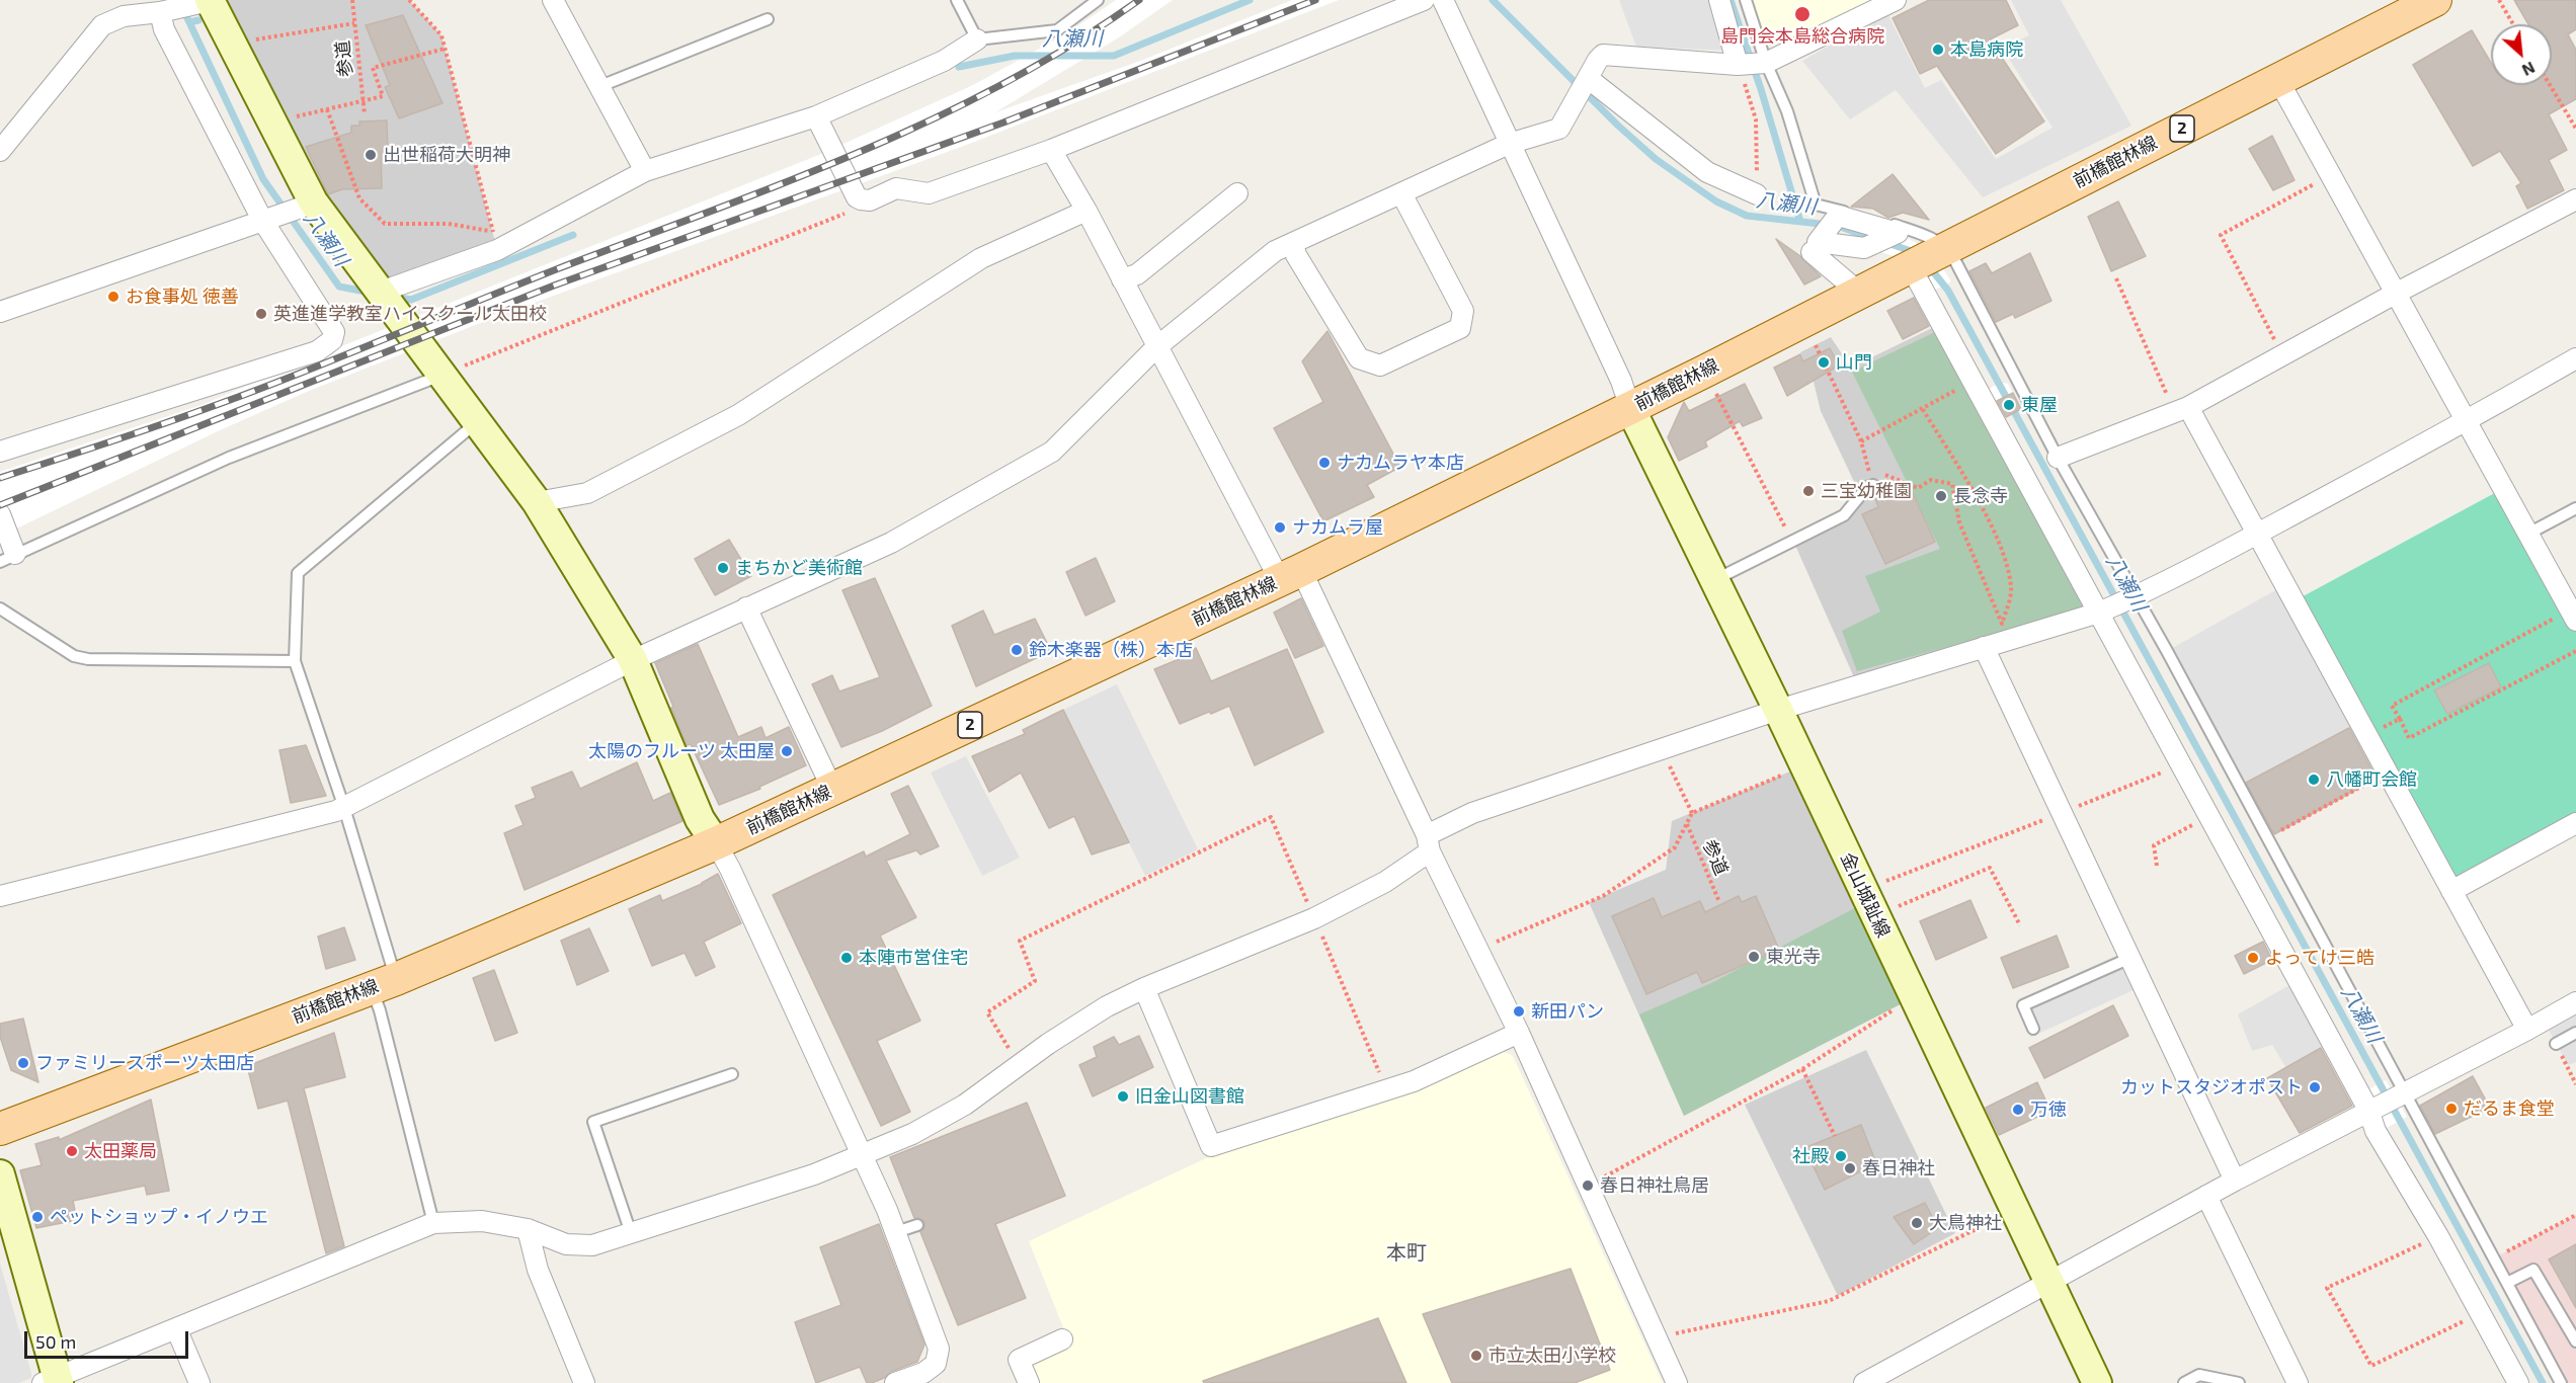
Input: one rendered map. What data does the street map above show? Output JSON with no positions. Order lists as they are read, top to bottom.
{
  "streets": {
    "main road": ["2", "前橋館林線", "金山城趾線"],
    "path": ["参道"]
  },
  "crossings": [
    ["前橋館林線", "金山城趾線"]
  ],
  "districts": ["本町"],
  "water": ["八瀬川"],
  "places": [
    "島門会本島総合病院",
    "本島病院",
    "出世稲荷大明神",
    "お食事処 徳善",
    "英進進学教室ハイスクール太田校",
    "山門",
    "東屋",
    "ナカムラヤ本店",
    "三宝幼稚園",
    "長念寺",
    "ナカムラ屋",
    "まちかど美術館",
    "鈴木楽器（株）本店",
    "太陽のフルーツ 太田屋",
    "八幡町会館",
    "東光寺",
    "本陣市営住宅",
    "よってけ三皓",
    "新田パン",
    "ファミリースポーツ太田店",
    "カットスタジオポスト",
    "旧金山図書館",
    "だるま食堂",
    "万徳",
    "太田薬局",
    "社殿",
    "春日神社",
    "春日神社鳥居",
    "ペットショップ・イノウエ",
    "大鳥神社",
    "市立太田小学校"
  ],
  "scale_bar": "50 m",
  "north": "bottom right"
}
